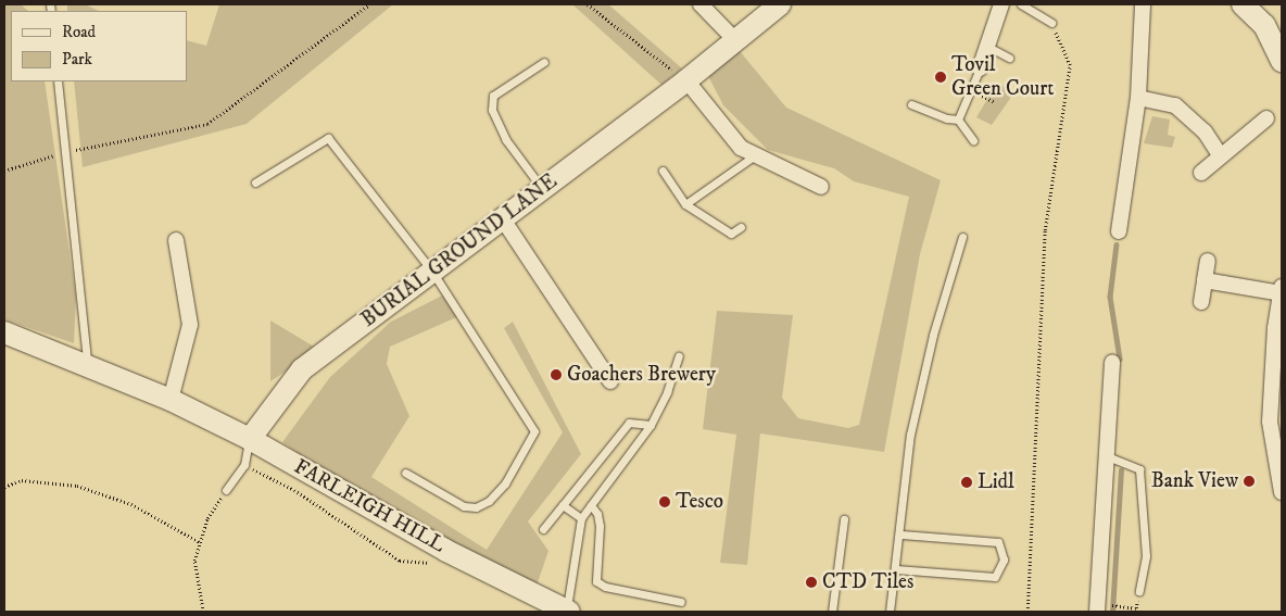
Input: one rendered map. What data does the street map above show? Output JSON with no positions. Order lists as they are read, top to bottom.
{
  "streets": {
    "street": ["BURIAL GROUND LANE", "FARLEIGH HILL"]
  },
  "crossings": [
    ["BURIAL GROUND LANE", "FARLEIGH HILL"]
  ],
  "places": [
    "Tovil Green Court",
    "Goachers Brewery",
    "Bank View",
    "Lidl",
    "Tesco",
    "CTD Tiles"
  ],
  "legend": ["Road", "Park"]
}
